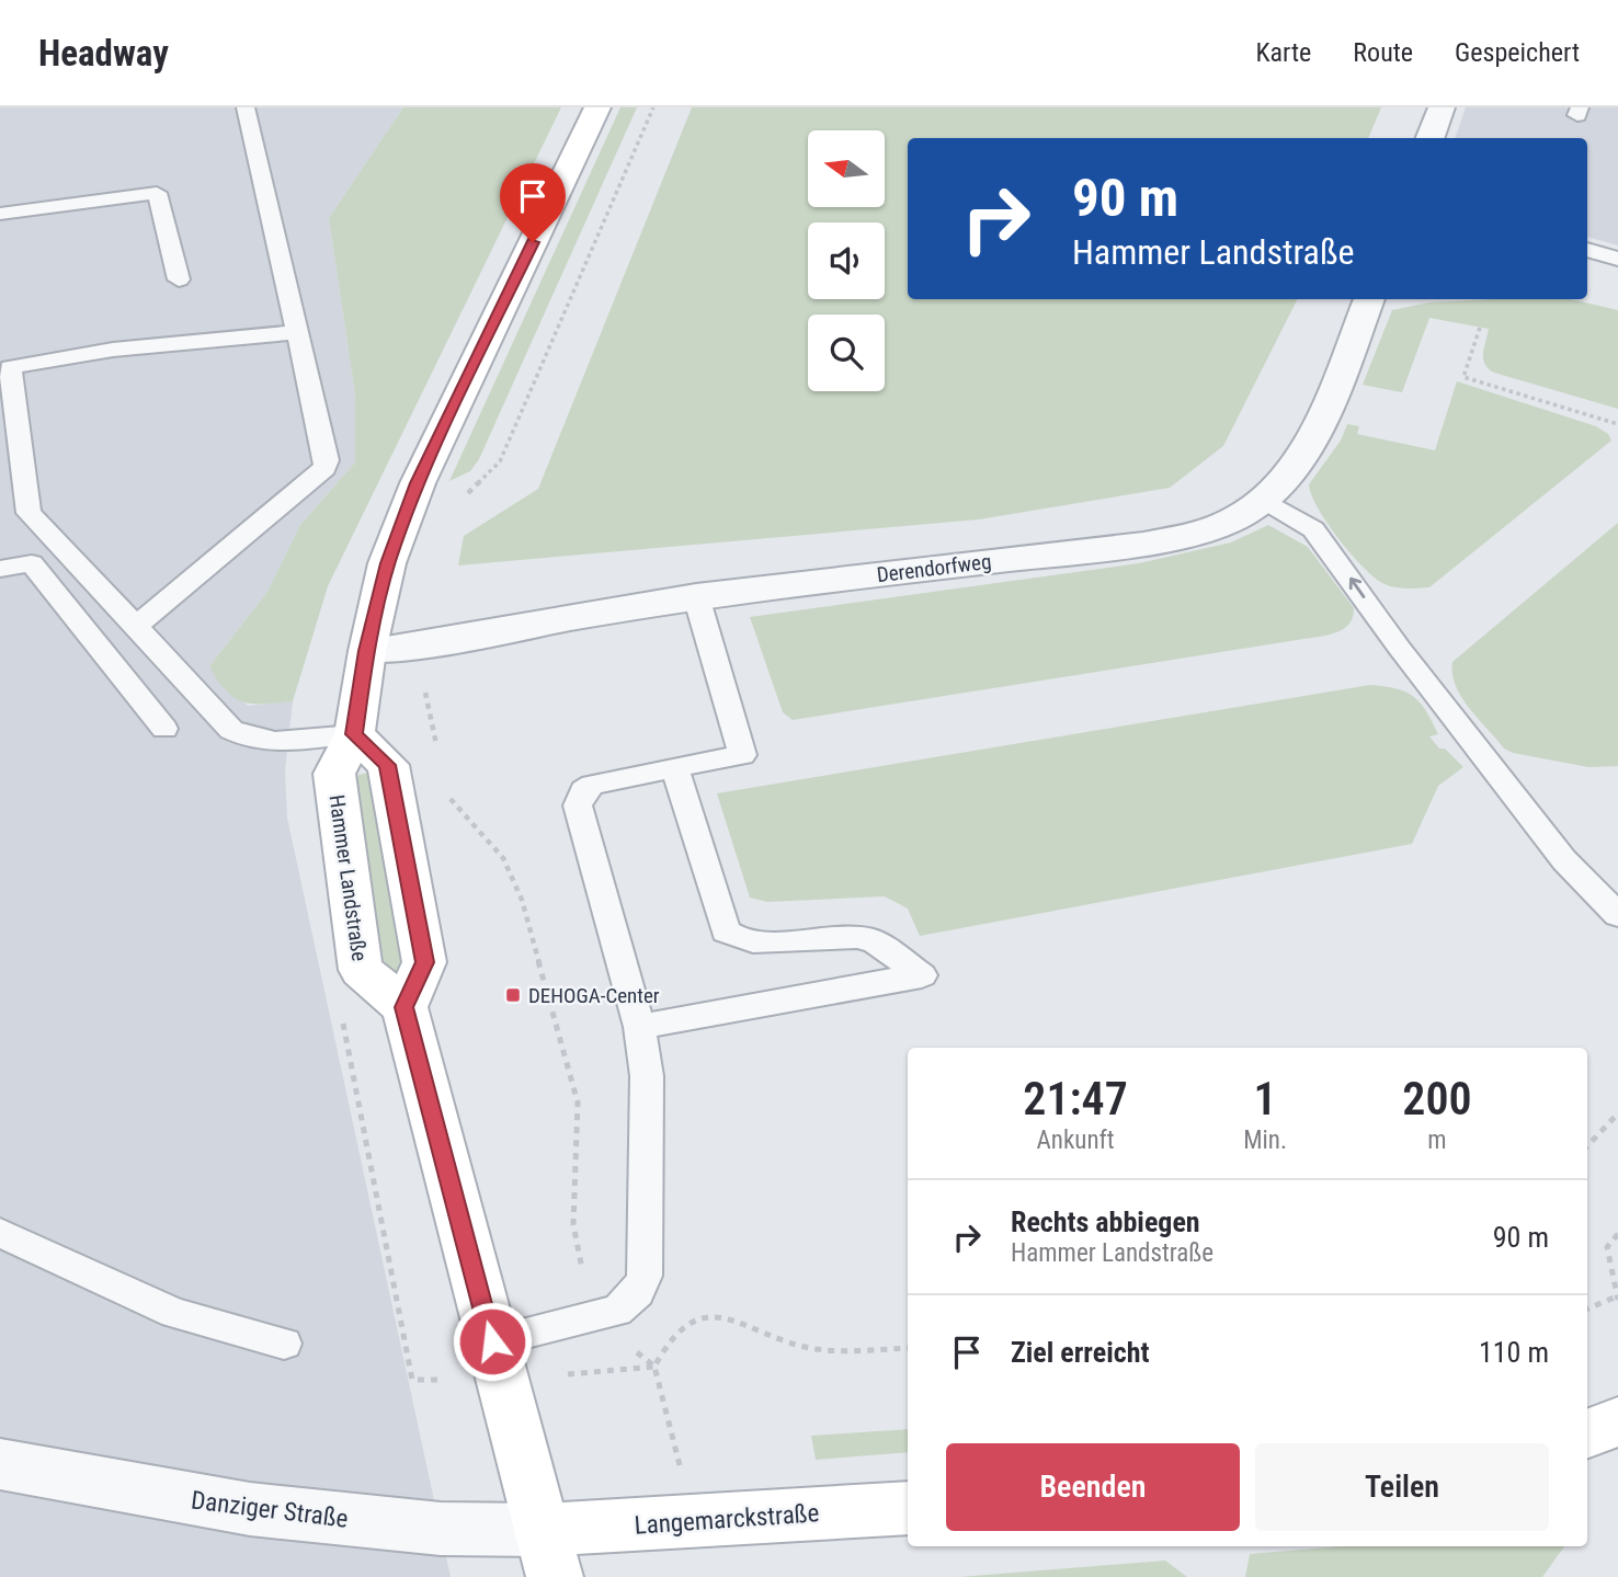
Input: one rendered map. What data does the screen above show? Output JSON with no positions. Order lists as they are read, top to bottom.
{
  "streets": {
    "street": [
      "Derendorfweg",
      "Hammer Landstraße",
      "Danziger Straße",
      "Langemarckstraße"
    ]
  },
  "crossings": [
    ["Derendorfweg", "Hammer Landstraße"],
    ["Danziger Straße", "Langemarckstraße"]
  ],
  "places": {
    "transit": ["DEHOGA-Center"]
  },
  "north": "left",
  "page": {
    "header": "Headway",
    "nav": ["Karte", "Route", "Gespeichert"],
    "turn": ["90 m", "Hammer Landstraße"],
    "eta": [
      "21:47",
      "Ankunft",
      "1",
      "Min.",
      "200",
      "m"
    ],
    "list": [
      {
        "name": "Rechts abbiegen",
        "note": "Hammer Landstraße",
        "value": "90 m"
      },
      {
        "name": "Ziel erreicht",
        "value": "110 m"
      }
    ],
    "buttons": ["Beenden", "Teilen"]
  }
}
